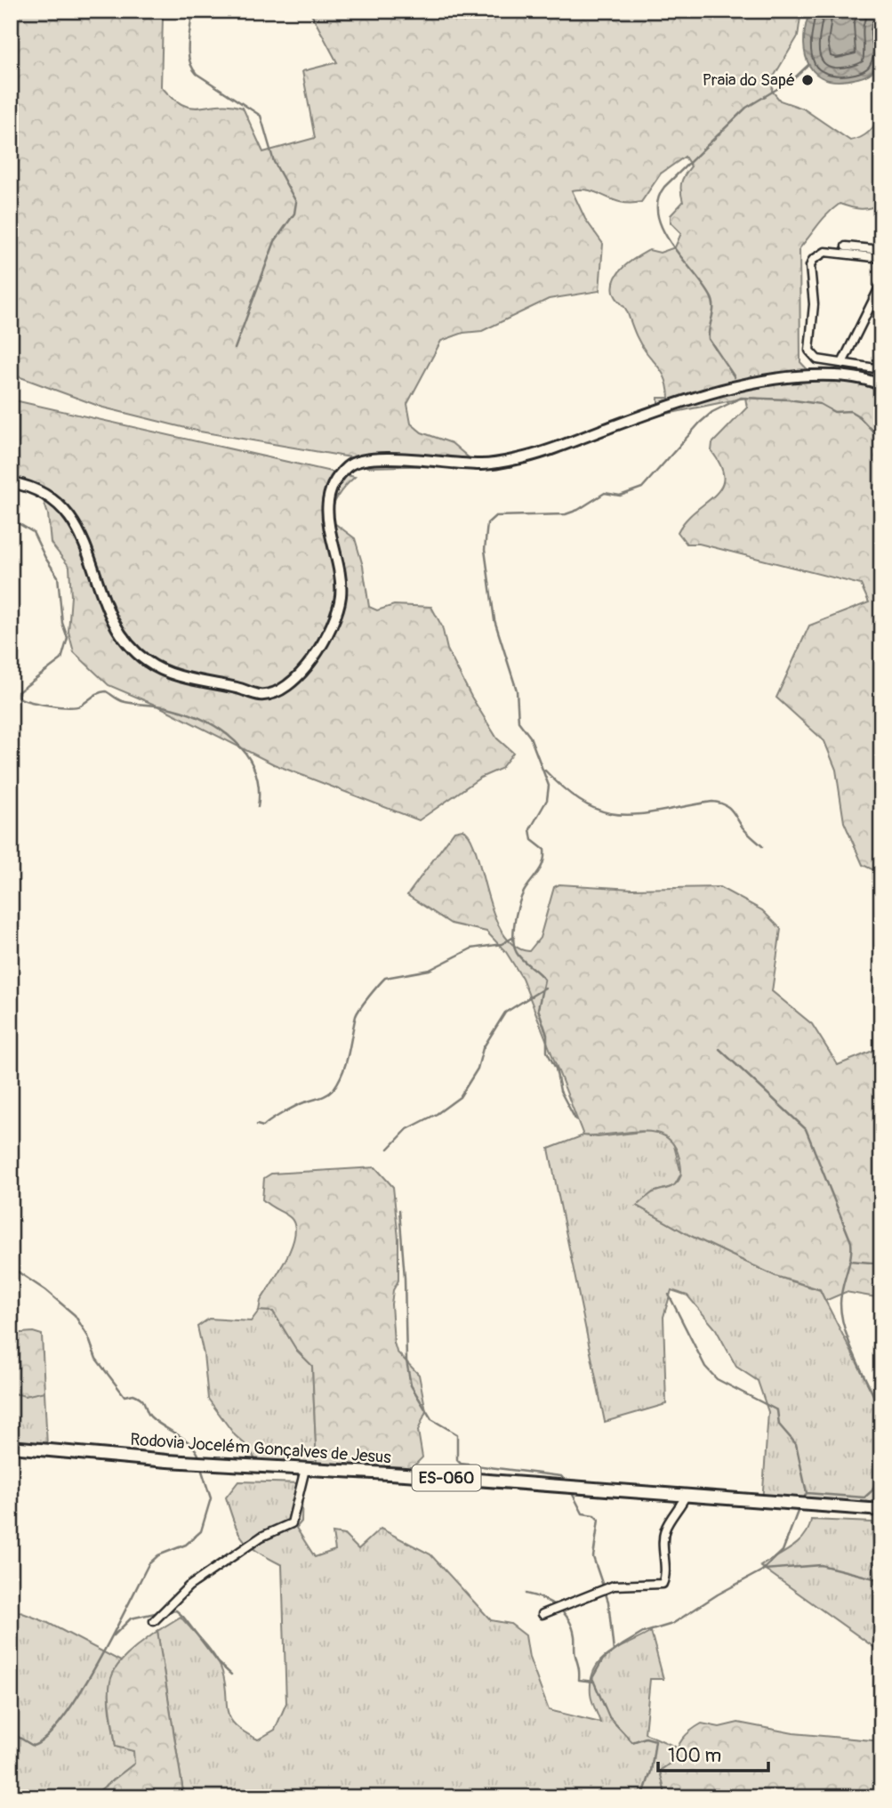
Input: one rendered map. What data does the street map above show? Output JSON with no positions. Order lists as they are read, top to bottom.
{
  "streets": {
    "main road": ["Rodovia Jocelém Gonçalves de Jesus", "ES-060"]
  },
  "places": ["Praia do Sapé"],
  "scale_bar": "100 m"
}
